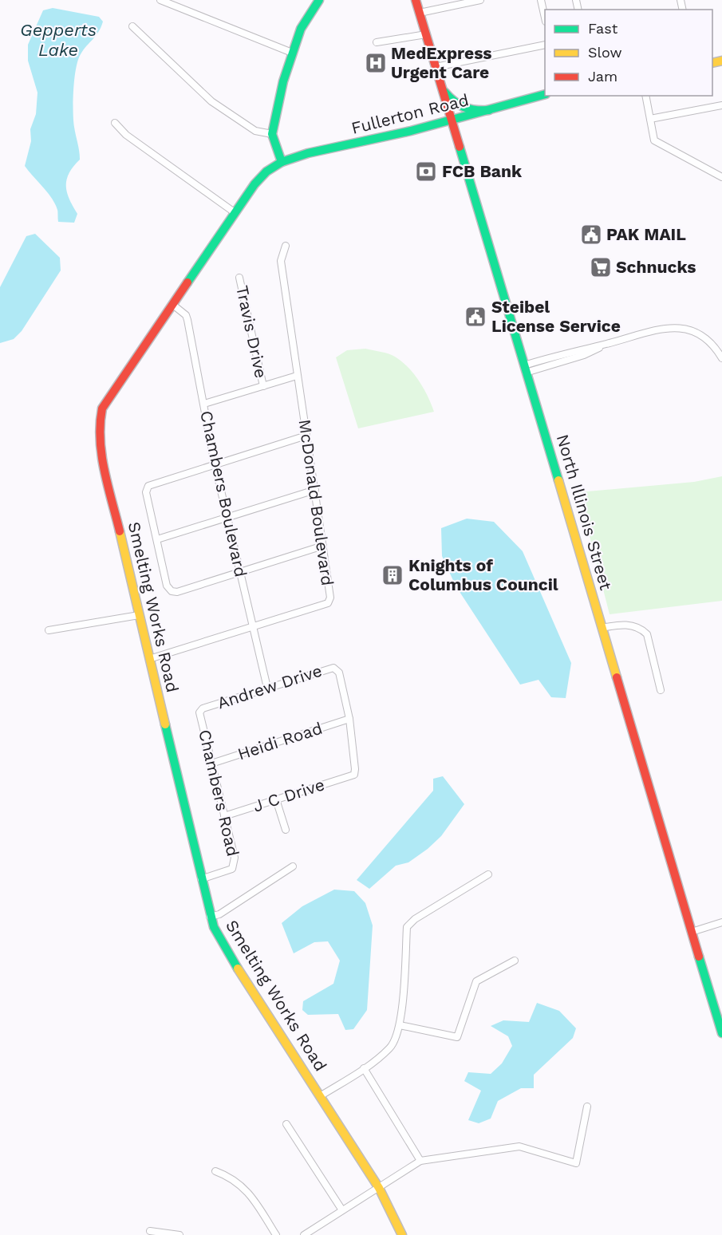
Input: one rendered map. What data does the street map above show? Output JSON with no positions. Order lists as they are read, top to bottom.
{
  "streets": {
    "street": [
      "Fullerton Road",
      "Travis Drive",
      "Chambers Boulevard",
      "McDonald Boulevard",
      "North Illinois Street",
      "Smelting Works Road",
      "Andrew Drive",
      "Heidi Road",
      "Chambers Road",
      "J C Drive"
    ]
  },
  "crossings": [
    ["Fullerton Road", "North Illinois Street"],
    ["Fullerton Road", "Smelting Works Road"],
    ["Chambers Boulevard", "McDonald Boulevard"],
    ["Chambers Boulevard", "Smelting Works Road"],
    ["Chambers Boulevard", "Andrew Drive"],
    ["McDonald Boulevard", "Smelting Works Road"],
    ["Smelting Works Road", "Chambers Road"],
    ["Andrew Drive", "Heidi Road"],
    ["Andrew Drive", "Chambers Road"],
    ["Andrew Drive", "J C Drive"],
    ["Heidi Road", "Chambers Road"],
    ["Heidi Road", "J C Drive"],
    ["Chambers Road", "J C Drive"]
  ],
  "water": ["Gepperts Lake"],
  "places": {
    "hospital": ["MedExpress Urgent Care"],
    "bank": ["FCB Bank"],
    "public building": ["PAK MAIL", "Steibel License Service"],
    "supermarket": ["Schnucks"],
    "building": ["Knights of Columbus Council"]
  },
  "legend": ["Fast", "Slow", "Jam"]
}
